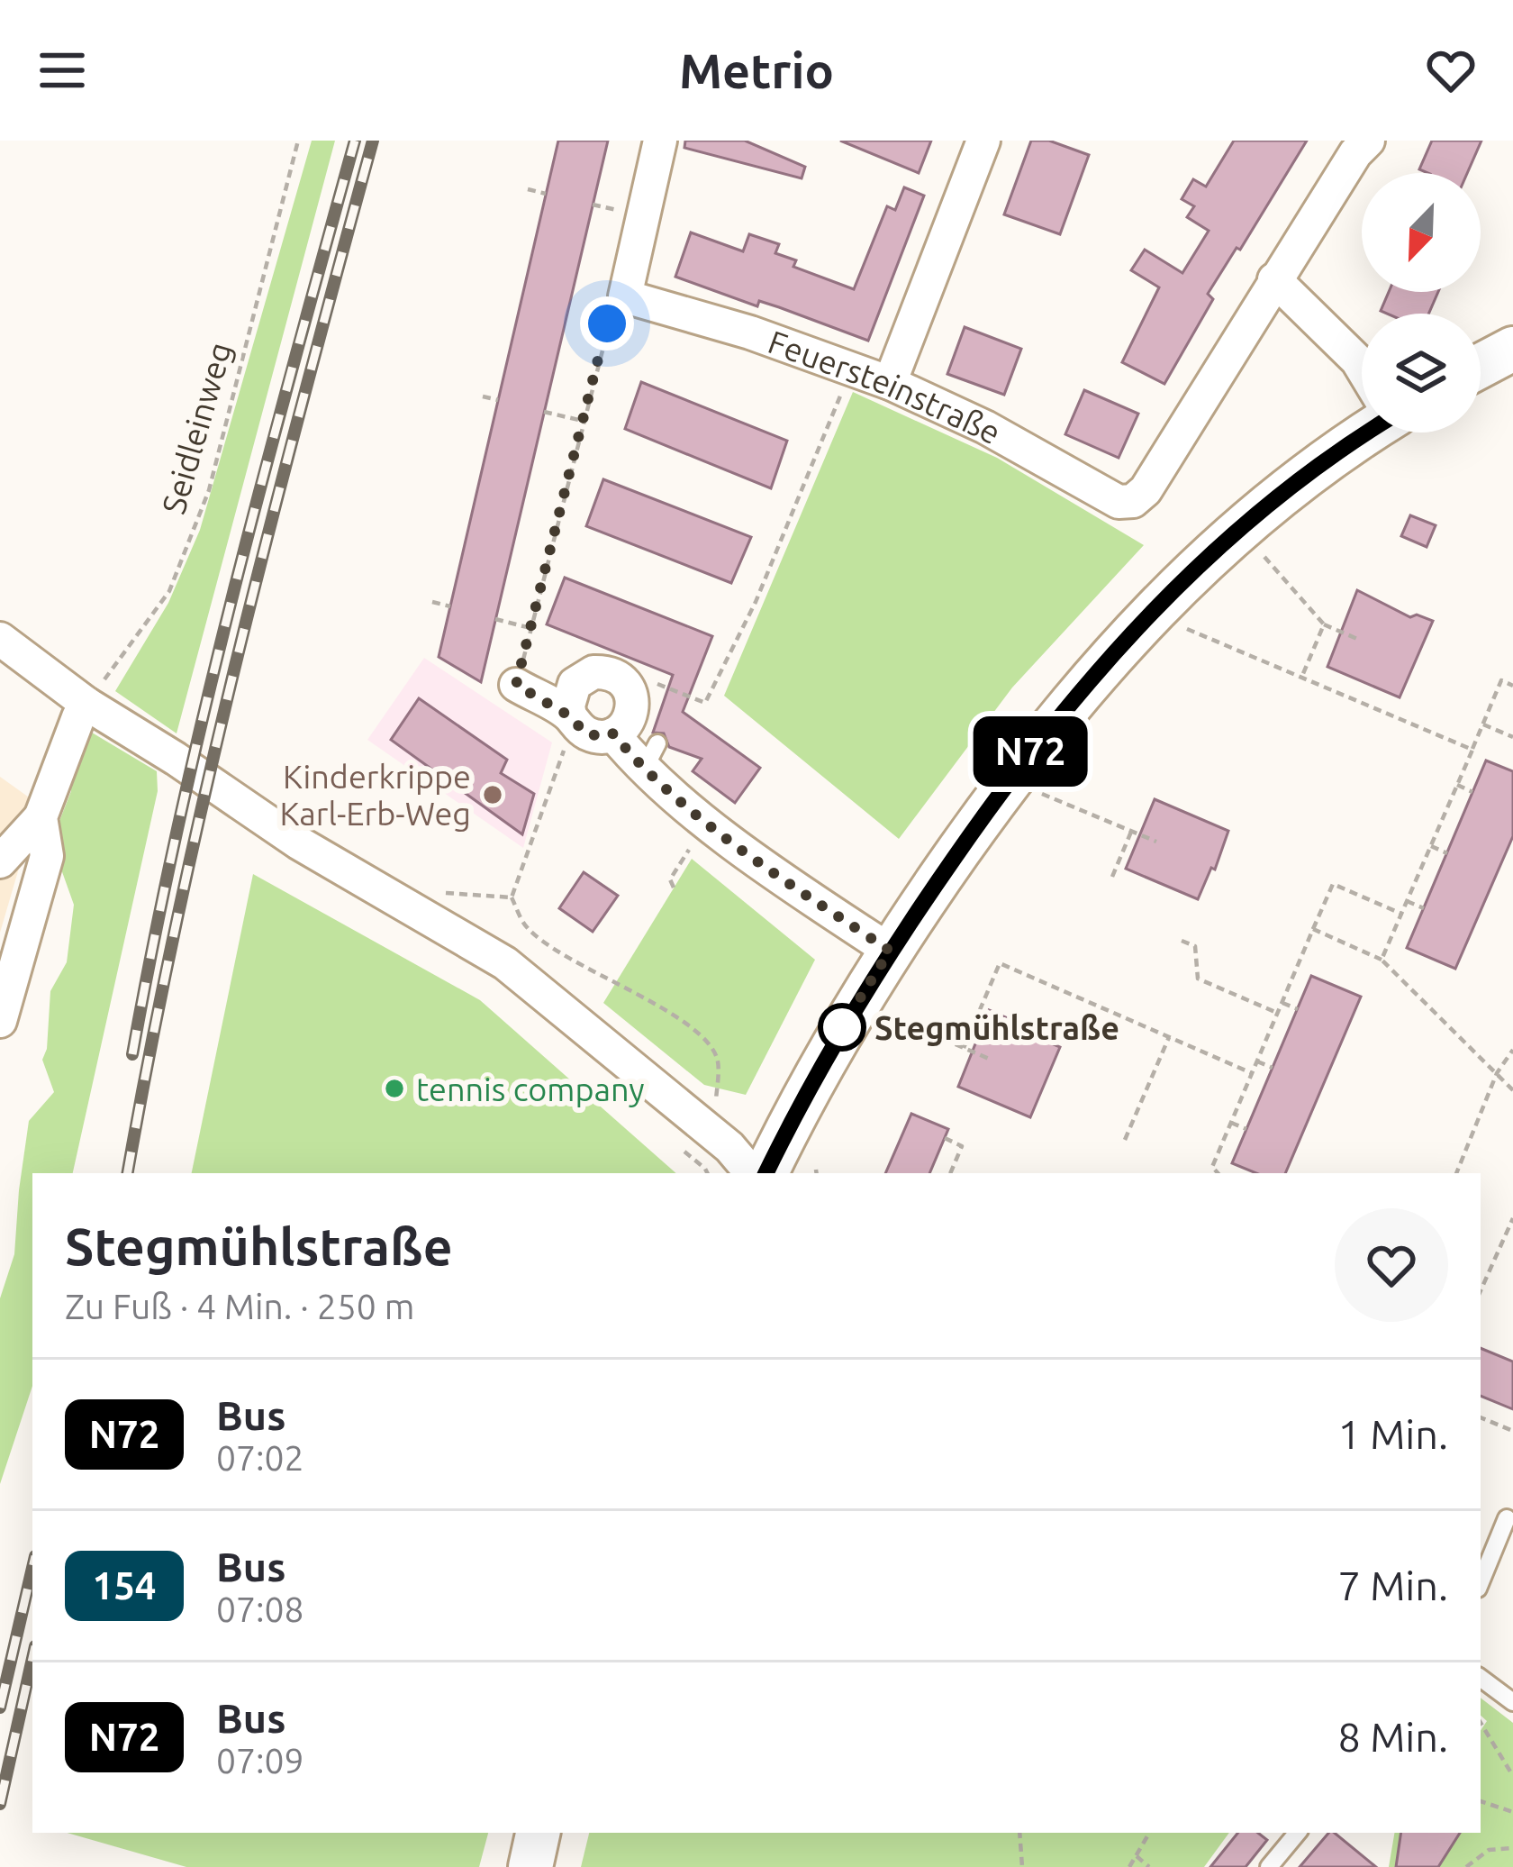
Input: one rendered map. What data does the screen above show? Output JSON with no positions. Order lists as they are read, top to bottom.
{
  "streets": {
    "street": ["Feuersteinstraße"],
    "path": ["Seidleinweg"]
  },
  "places": ["Kinderkrippe Karl-Erb-Weg", "Stegmühlstraße", "tennis company"],
  "lines": ["bus line N72"],
  "north": "bottom left",
  "page": {
    "header": "Metrio",
    "on_map": "N72",
    "heading": ["Stegmühlstraße", "Zu Fuß · 4 Min. · 250 m"],
    "list": [
      {
        "mark": "N72",
        "name": "Bus",
        "note": "07:02",
        "value": "1 Min."
      },
      {
        "mark": "154",
        "name": "Bus",
        "note": "07:08",
        "value": "7 Min."
      },
      {
        "mark": "N72",
        "name": "Bus",
        "note": "07:09",
        "value": "8 Min."
      }
    ]
  }
}
